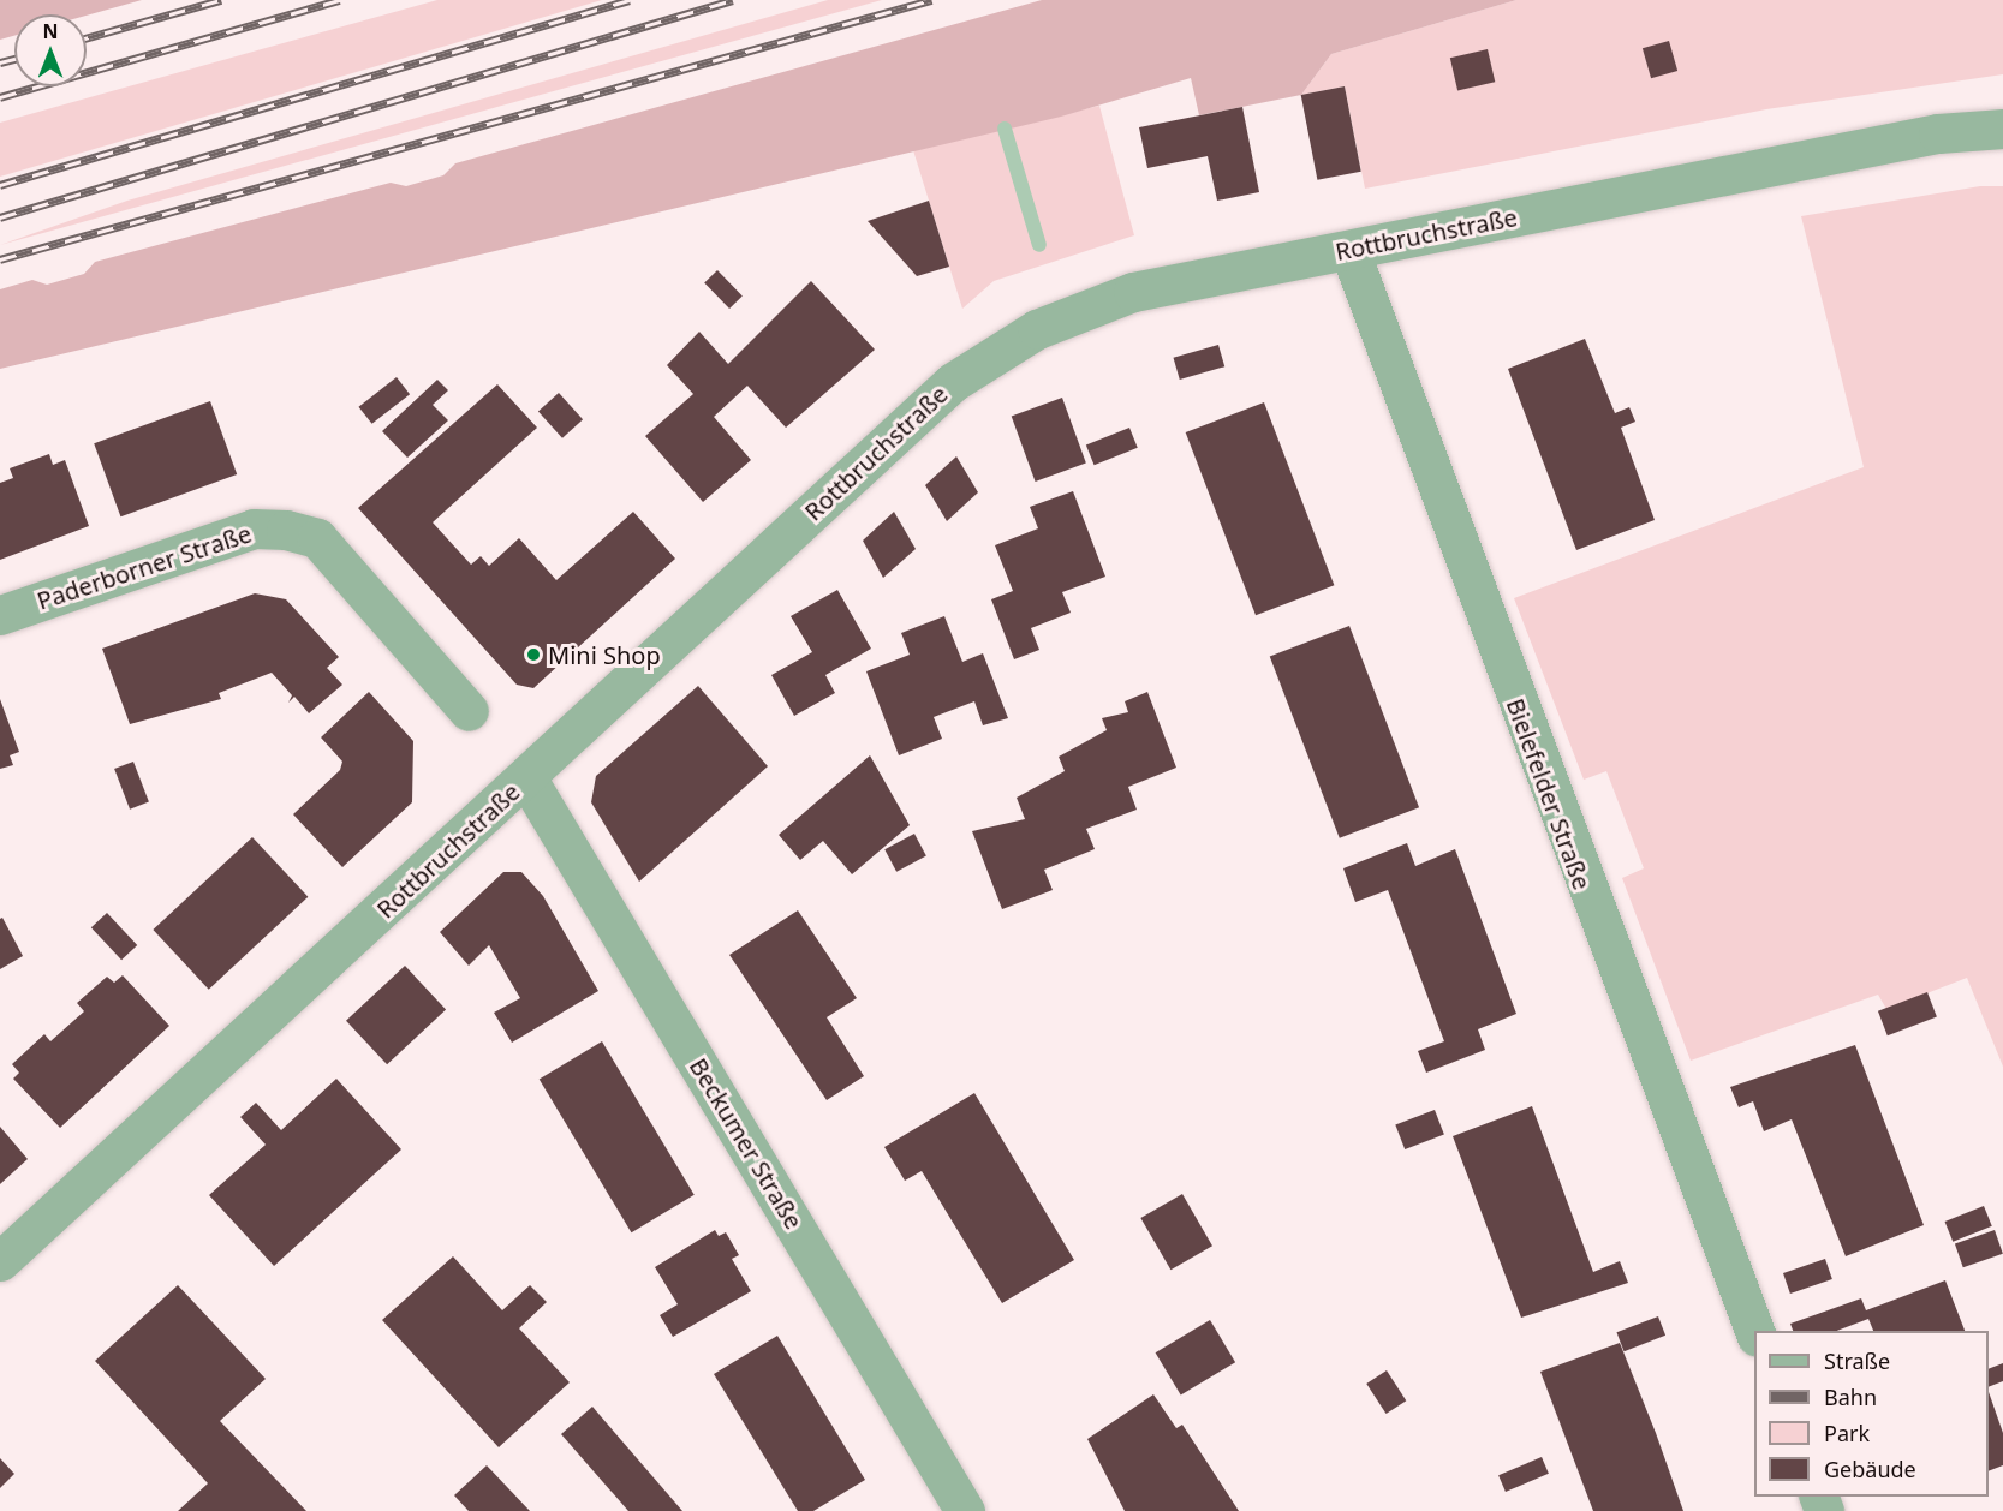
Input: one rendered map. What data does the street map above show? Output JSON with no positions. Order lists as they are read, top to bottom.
{
  "streets": {
    "street": [
      "Rottbruchstraße",
      "Paderborner Straße",
      "Bielefelder Straße",
      "Beckumer Straße"
    ]
  },
  "crossings": [
    ["Rottbruchstraße", "Bielefelder Straße"],
    ["Rottbruchstraße", "Beckumer Straße"]
  ],
  "places": ["Mini Shop"],
  "legend": [
    "Straße",
    "Bahn",
    "Park",
    "Gebäude"
  ],
  "north": "top"
}
